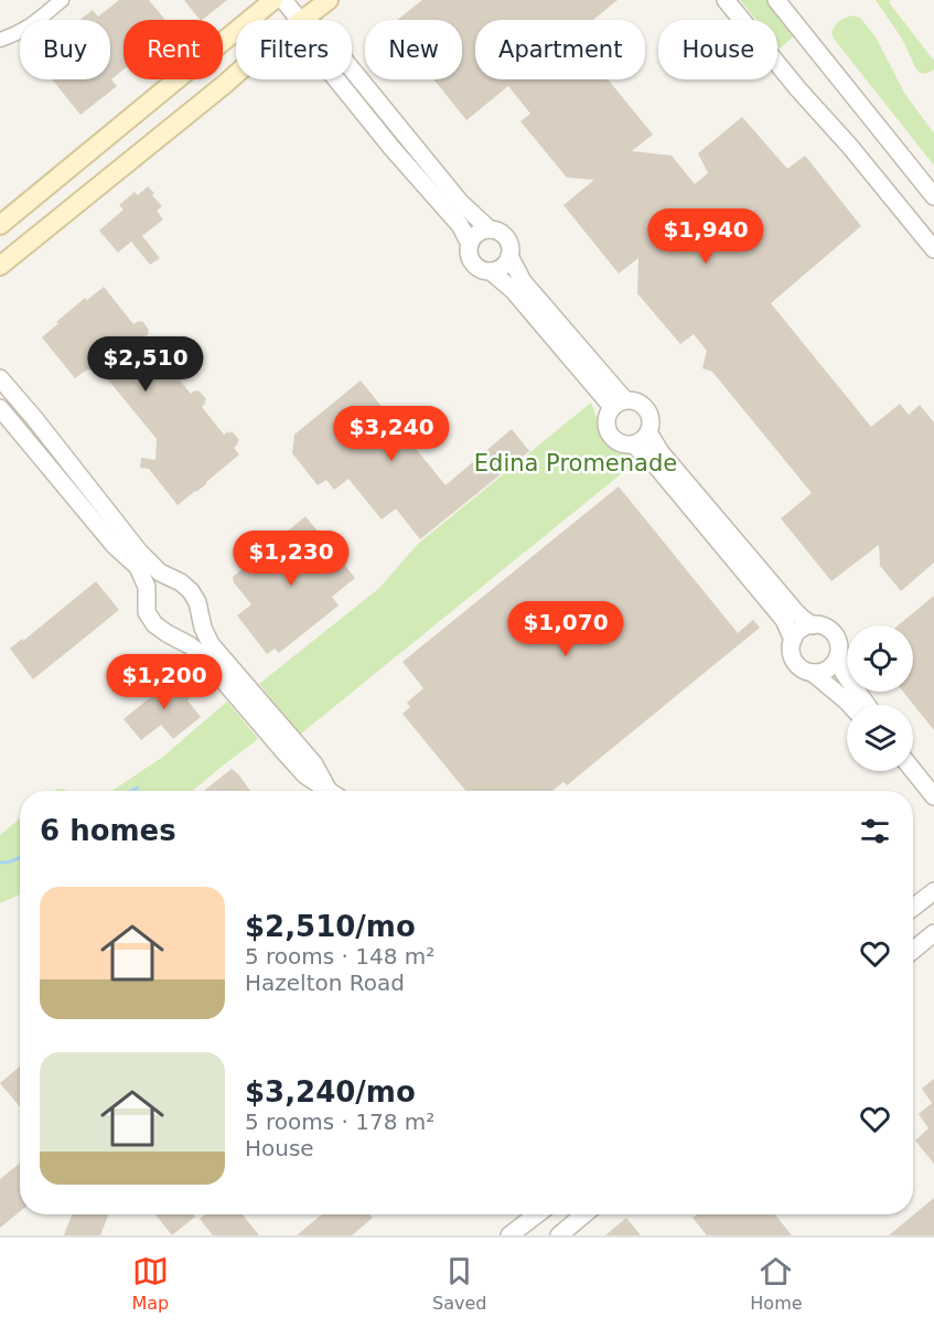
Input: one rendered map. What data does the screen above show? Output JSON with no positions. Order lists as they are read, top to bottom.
{
  "parks": ["Edina Promenade"],
  "page": {
    "chip": [
      "Buy",
      "Rent",
      "Filters",
      "New",
      "Apartment",
      "House"
    ],
    "price": [
      "$1,940",
      "$2,510",
      "$3,240",
      "$1,230",
      "$1,070",
      "$1,200"
    ],
    "heading": "6 homes",
    "list": [
      {
        "name": "$2,510/mo",
        "note": "5 rooms · 148 m² · Hazelton Road"
      },
      {
        "name": "$3,240/mo",
        "note": "5 rooms · 178 m² · House"
      }
    ],
    "tabs": ["Map", "Saved", "Home"]
  }
}
